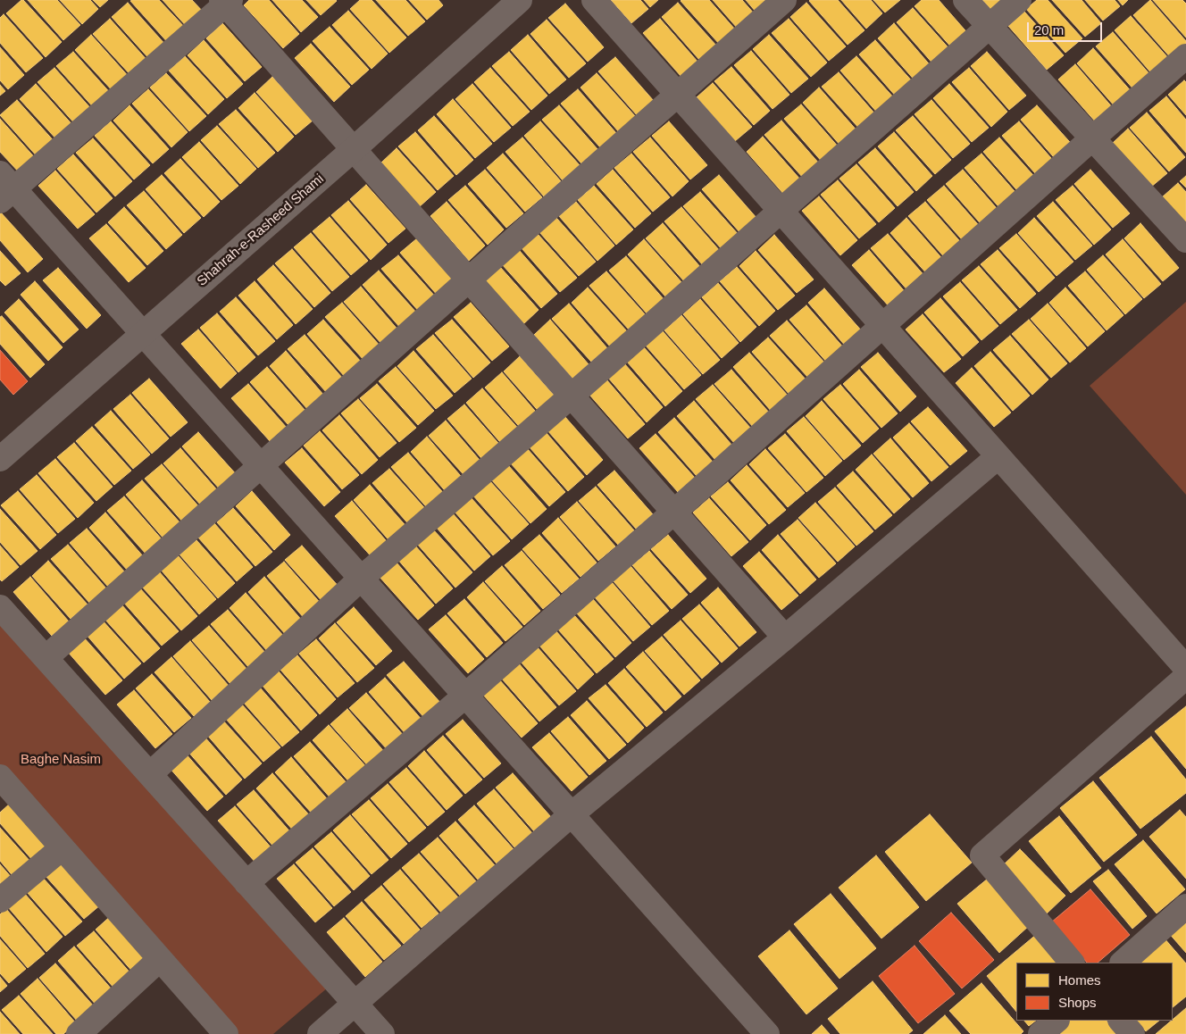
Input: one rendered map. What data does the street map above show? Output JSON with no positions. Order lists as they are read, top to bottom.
{
  "streets": {
    "street": ["Shahrah-e-Rasheed Shami"]
  },
  "parks": ["Baghe Nasim"],
  "legend": ["Homes", "Shops"],
  "scale_bar": "20 m"
}
